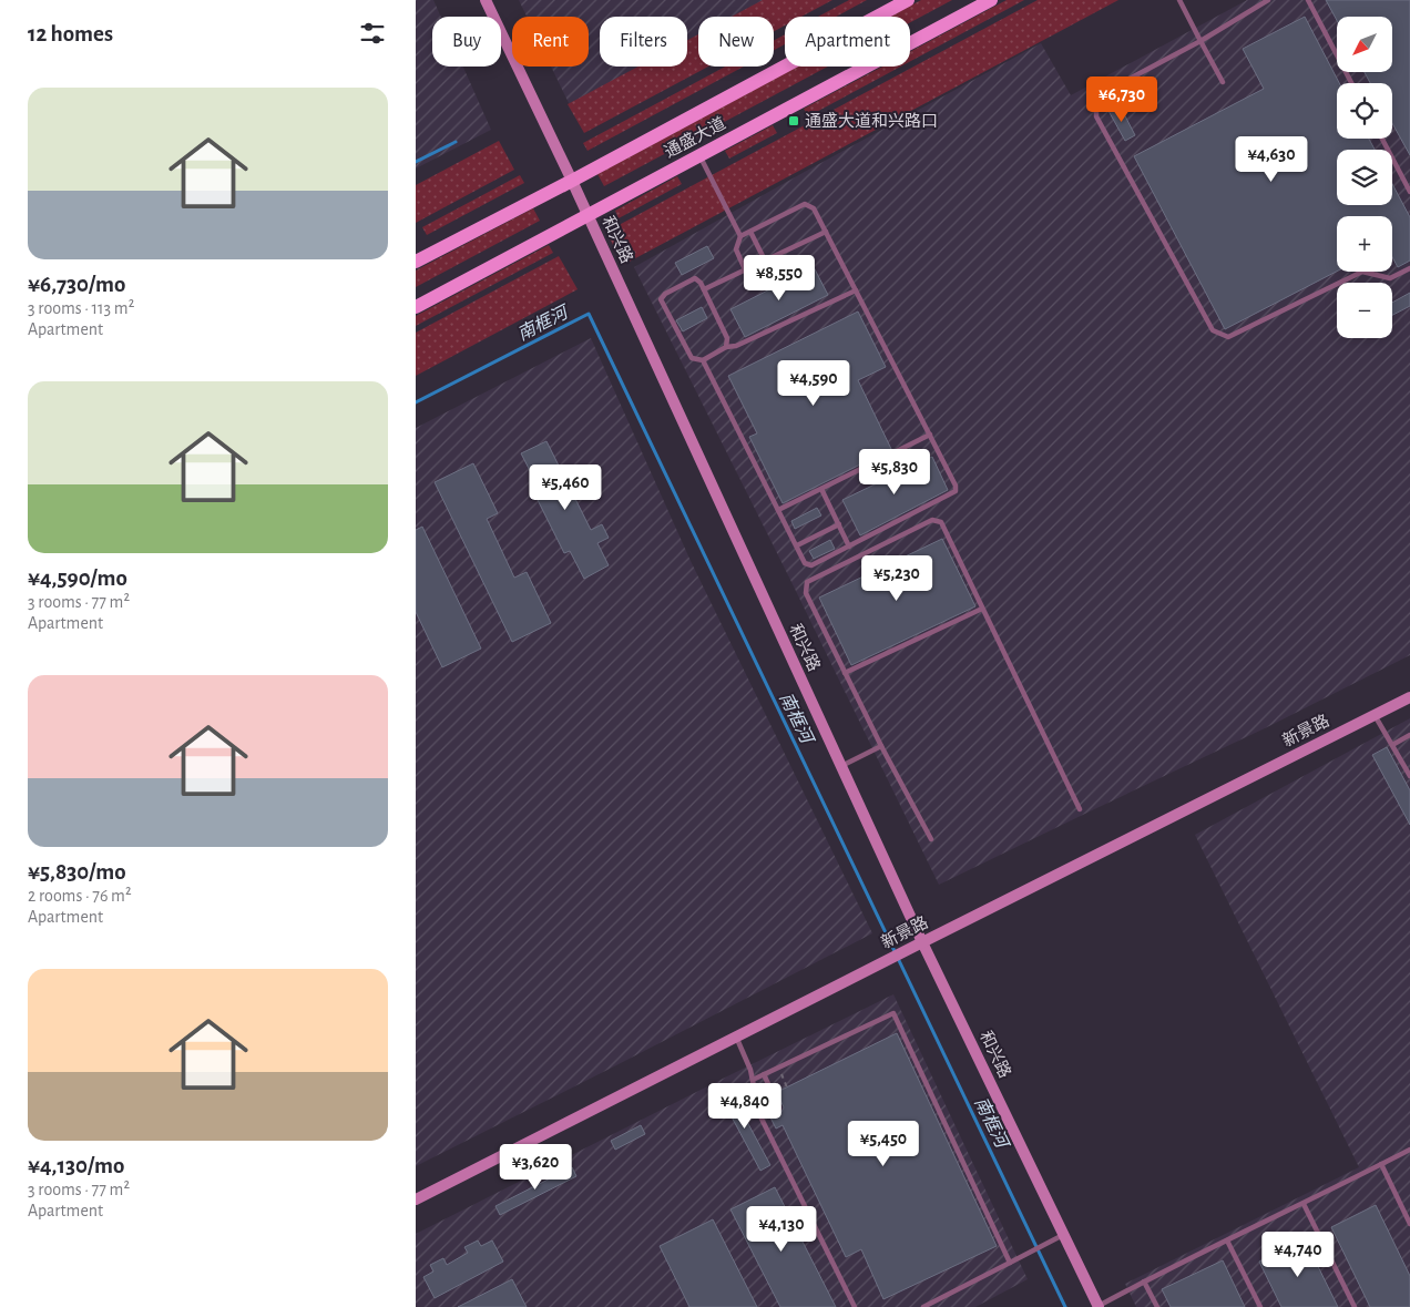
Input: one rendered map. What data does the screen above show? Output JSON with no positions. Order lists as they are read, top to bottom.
{
  "streets": {
    "main road": ["通盛大道"],
    "street": ["和兴路", "新景路"]
  },
  "crossings": [
    ["通盛大道", "和兴路"],
    ["和兴路", "新景路"]
  ],
  "water": ["南框河"],
  "places": {
    "transit": ["通盛大道和兴路口"]
  },
  "north": "bottom left",
  "page": {
    "heading": "12 homes",
    "map_buttons": ["+", "−"],
    "chip": [
      "Buy",
      "Rent",
      "Filters",
      "New",
      "Apartment"
    ],
    "list": [
      {
        "name": "¥6,730/mo",
        "note": "3 rooms · 113 m² · Apartment"
      },
      {
        "name": "¥4,590/mo",
        "note": "3 rooms · 77 m² · Apartment"
      },
      {
        "name": "¥5,830/mo",
        "note": "2 rooms · 76 m² · Apartment"
      },
      {
        "name": "¥4,130/mo",
        "note": "3 rooms · 77 m² · Apartment"
      }
    ],
    "price": [
      "¥6,730",
      "¥4,630",
      "¥8,550",
      "¥4,590",
      "¥5,830",
      "¥5,460",
      "¥5,230",
      "¥4,840",
      "¥5,450",
      "¥3,620",
      "¥4,130",
      "¥4,740"
    ]
  }
}
